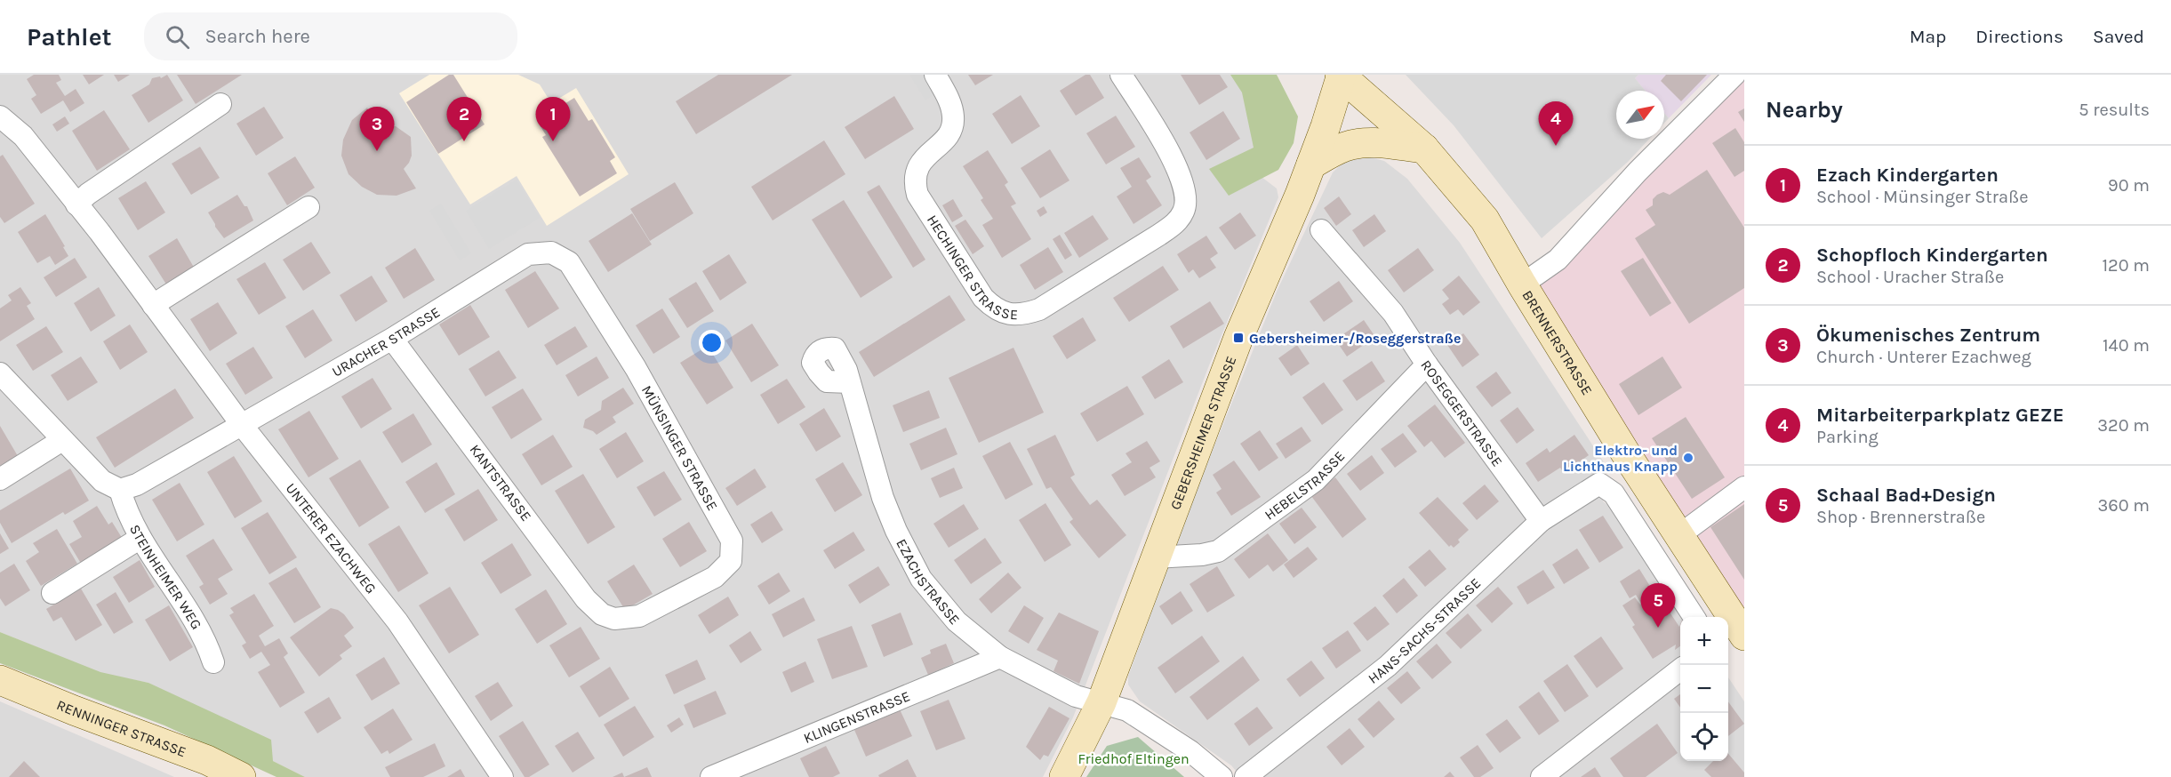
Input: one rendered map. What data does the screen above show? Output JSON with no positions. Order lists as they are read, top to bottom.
{
  "streets": {
    "street": [
      "HECHINGER STRASSE",
      "URACHER STRASSE",
      "BRENNERSTRASSE",
      "ROSEGGERSTRASSE",
      "GEBERSHEIMER STRASSE",
      "MÜNSINGER STRASSE",
      "KANTSTRASSE",
      "HEBELSTRASSE",
      "UNTERER EZACHWEG",
      "STEINHEIMER WEG",
      "EZACHSTRASSE",
      "HANS-SACHS-STRASSE",
      "KLINGENSTRASSE",
      "RENNINGER STRASSE"
    ]
  },
  "crossings": [
    ["URACHER STRASSE", "MÜNSINGER STRASSE"],
    ["URACHER STRASSE", "KANTSTRASSE"],
    ["URACHER STRASSE", "UNTERER EZACHWEG"],
    ["URACHER STRASSE", "STEINHEIMER WEG"],
    ["BRENNERSTRASSE", "GEBERSHEIMER STRASSE"],
    ["ROSEGGERSTRASSE", "HEBELSTRASSE"],
    ["ROSEGGERSTRASSE", "HANS-SACHS-STRASSE"],
    ["GEBERSHEIMER STRASSE", "HEBELSTRASSE"],
    ["GEBERSHEIMER STRASSE", "EZACHSTRASSE"],
    ["MÜNSINGER STRASSE", "KANTSTRASSE"],
    ["EZACHSTRASSE", "KLINGENSTRASSE"]
  ],
  "parks": ["Friedhof Eltingen"],
  "places": {
    "transit": ["Gebersheimer-/Roseggerstraße"],
    "other": ["Elektro- und Lichthaus Knapp"]
  },
  "north": "top right",
  "page": {
    "header": "Pathlet",
    "search": "Search here",
    "nav": ["Map", "Directions", "Saved"],
    "heading": ["Nearby", "5 results"],
    "pins": [
      "1",
      "2",
      "4",
      "3",
      "5"
    ],
    "list": [
      {
        "mark": "1",
        "name": "Ezach Kindergarten",
        "note": "School · Münsinger Straße",
        "value": "90 m"
      },
      {
        "mark": "2",
        "name": "Schopfloch Kindergarten",
        "note": "School · Uracher Straße",
        "value": "120 m"
      },
      {
        "mark": "3",
        "name": "Ökumenisches Zentrum",
        "note": "Church · Unterer Ezachweg",
        "value": "140 m"
      },
      {
        "mark": "4",
        "name": "Mitarbeiterparkplatz GEZE",
        "note": "Parking",
        "value": "320 m"
      },
      {
        "mark": "5",
        "name": "Schaal Bad+Design",
        "note": "Shop · Brennerstraße",
        "value": "360 m"
      }
    ],
    "map_buttons": ["+", "−"]
  }
}
